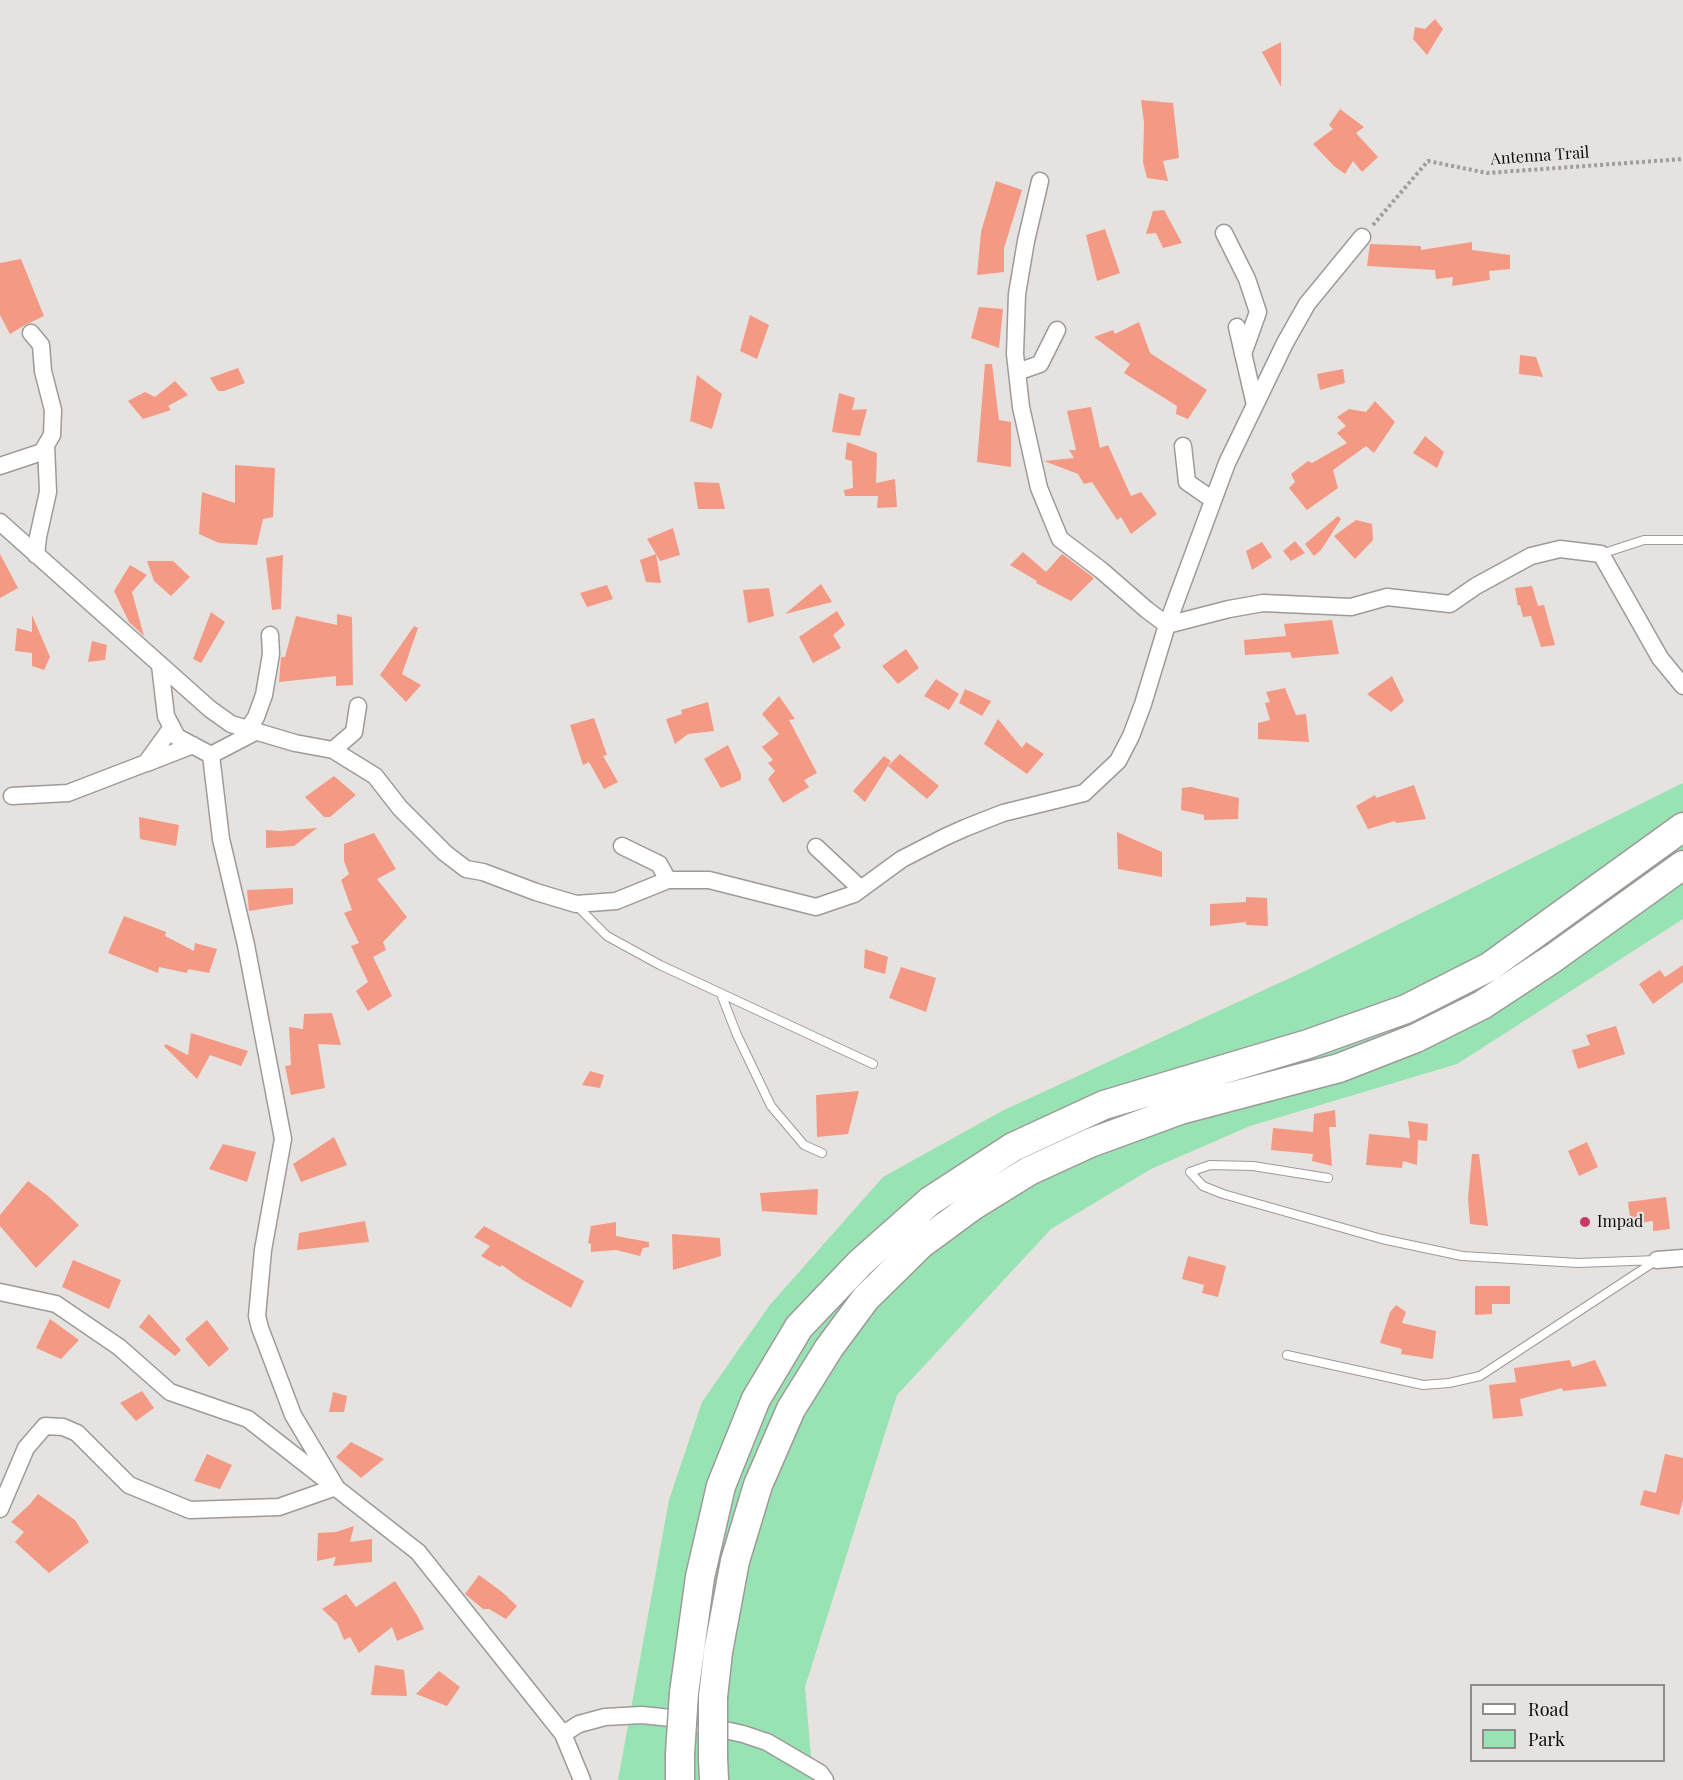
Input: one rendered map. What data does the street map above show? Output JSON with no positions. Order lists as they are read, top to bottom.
{
  "streets": {
    "path": ["Antenna Trail"]
  },
  "places": ["Impad"],
  "legend": ["Road", "Park"]
}
